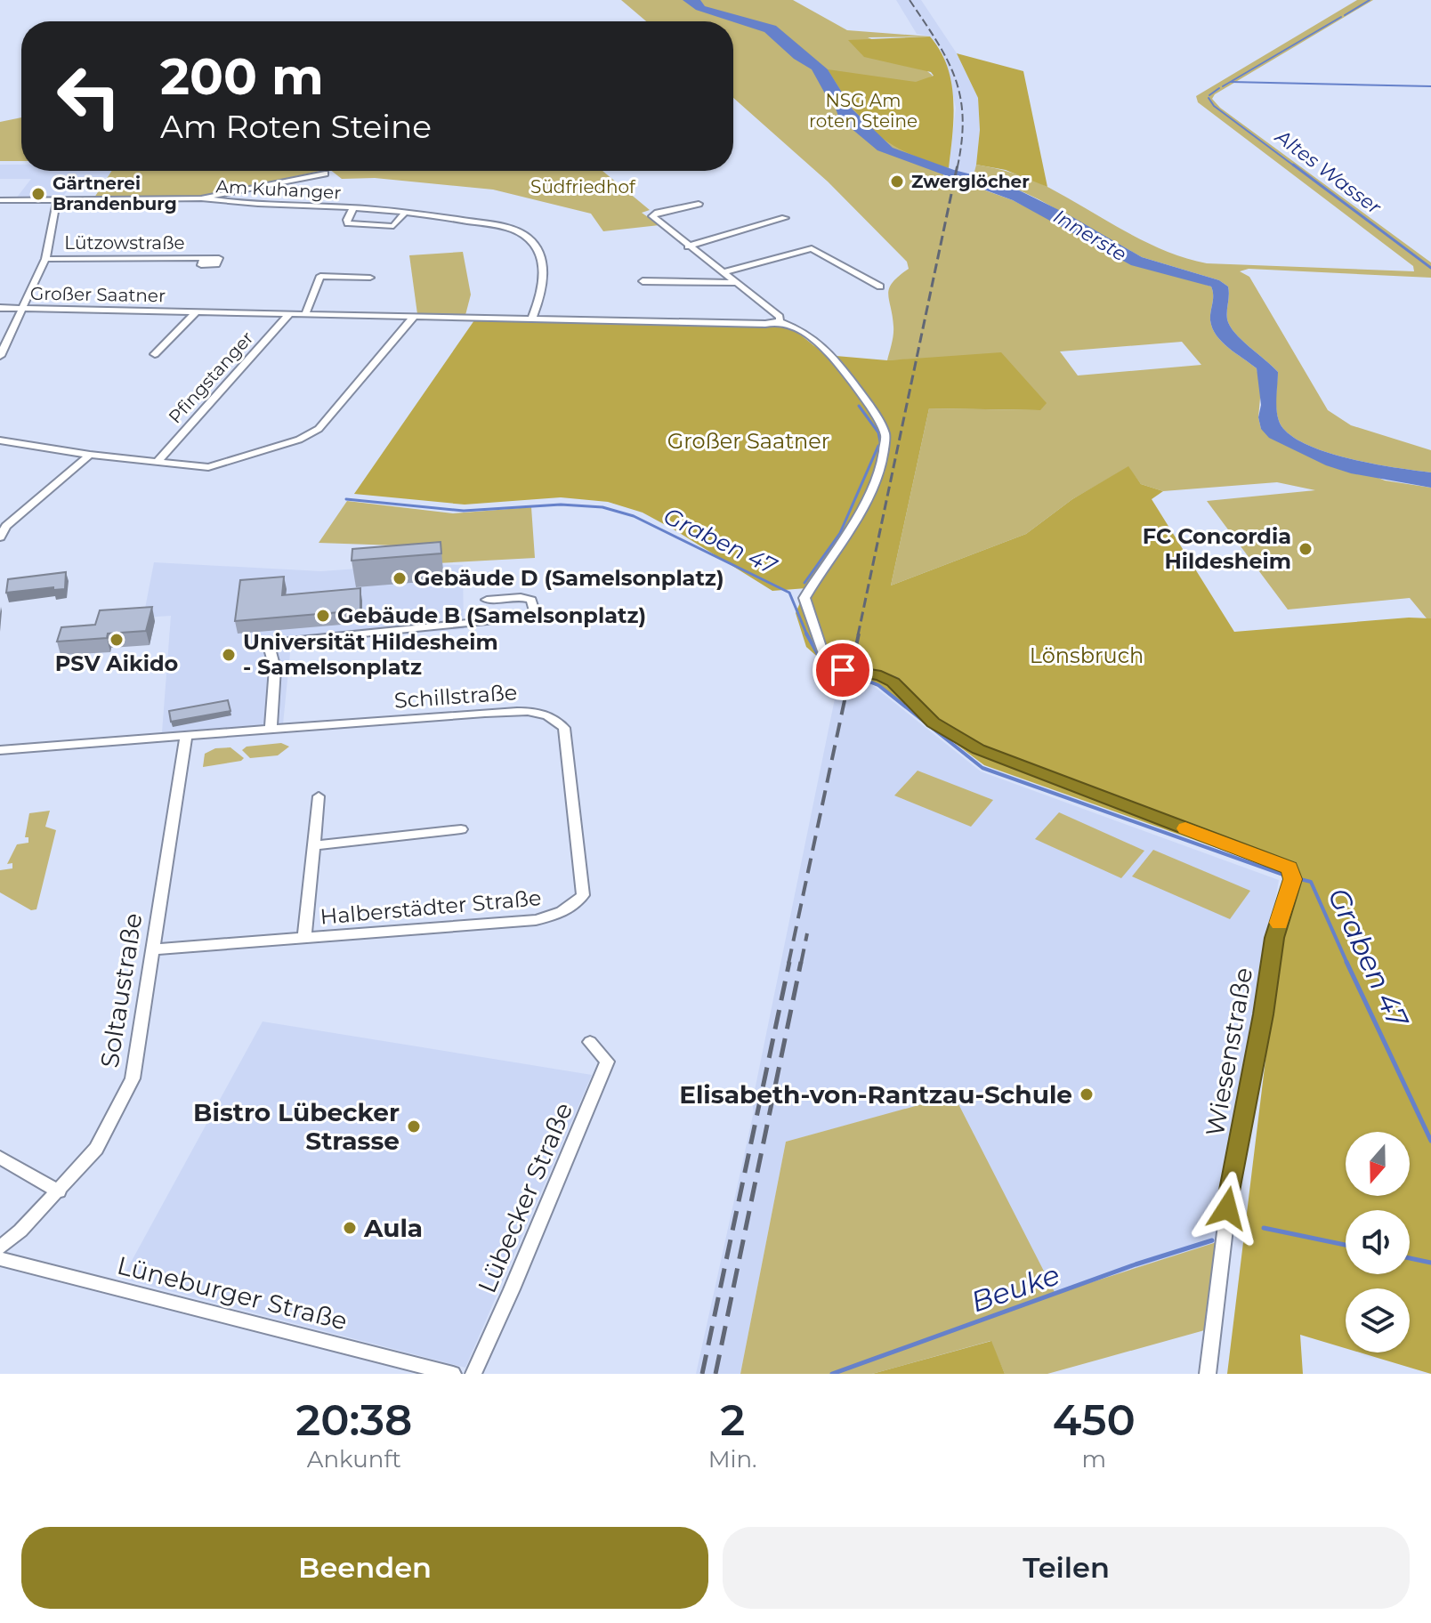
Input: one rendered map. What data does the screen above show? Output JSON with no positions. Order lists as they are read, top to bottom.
{
  "streets": {
    "street": [
      "Am Kuhanger",
      "Lützowstraße",
      "Großer Saatner",
      "Pfingstanger",
      "Schillstraße",
      "Halberstädter Straße",
      "Soltaustraße",
      "Wiesenstraße",
      "Lübecker Straße",
      "Lüneburger Straße"
    ]
  },
  "crossings": [
    ["Am Kuhanger", "Großer Saatner"],
    ["Großer Saatner", "Pfingstanger"],
    ["Großer Saatner", "Wiesenstraße"],
    ["Schillstraße", "Halberstädter Straße"],
    ["Schillstraße", "Soltaustraße"],
    ["Halberstädter Straße", "Soltaustraße"]
  ],
  "water": [
    "Altes Wasser",
    "Innerste",
    "Graben 47",
    "Beuke"
  ],
  "parks": [
    "NSG Am roten Steine",
    "Südfriedhof",
    "Großer Saatner",
    "Lönsbruch"
  ],
  "places": [
    "Zwerglöcher",
    "Gärtnerei Brandenburg",
    "FC Concordia Hildesheim",
    "Gebäude D (Samelsonplatz)",
    "Gebäude B (Samelsonplatz)",
    "PSV Aikido",
    "Universität Hildesheim - Samelsonplatz",
    "Elisabeth-von-Rantzau-Schule",
    "Bistro Lübecker Strasse",
    "Aula"
  ],
  "north": "bottom",
  "page": {
    "turn": ["200 m", "Am Roten Steine"],
    "eta": [
      "20:38",
      "Ankunft",
      "2",
      "Min.",
      "450",
      "m"
    ],
    "buttons": ["Beenden", "Teilen"]
  }
}
